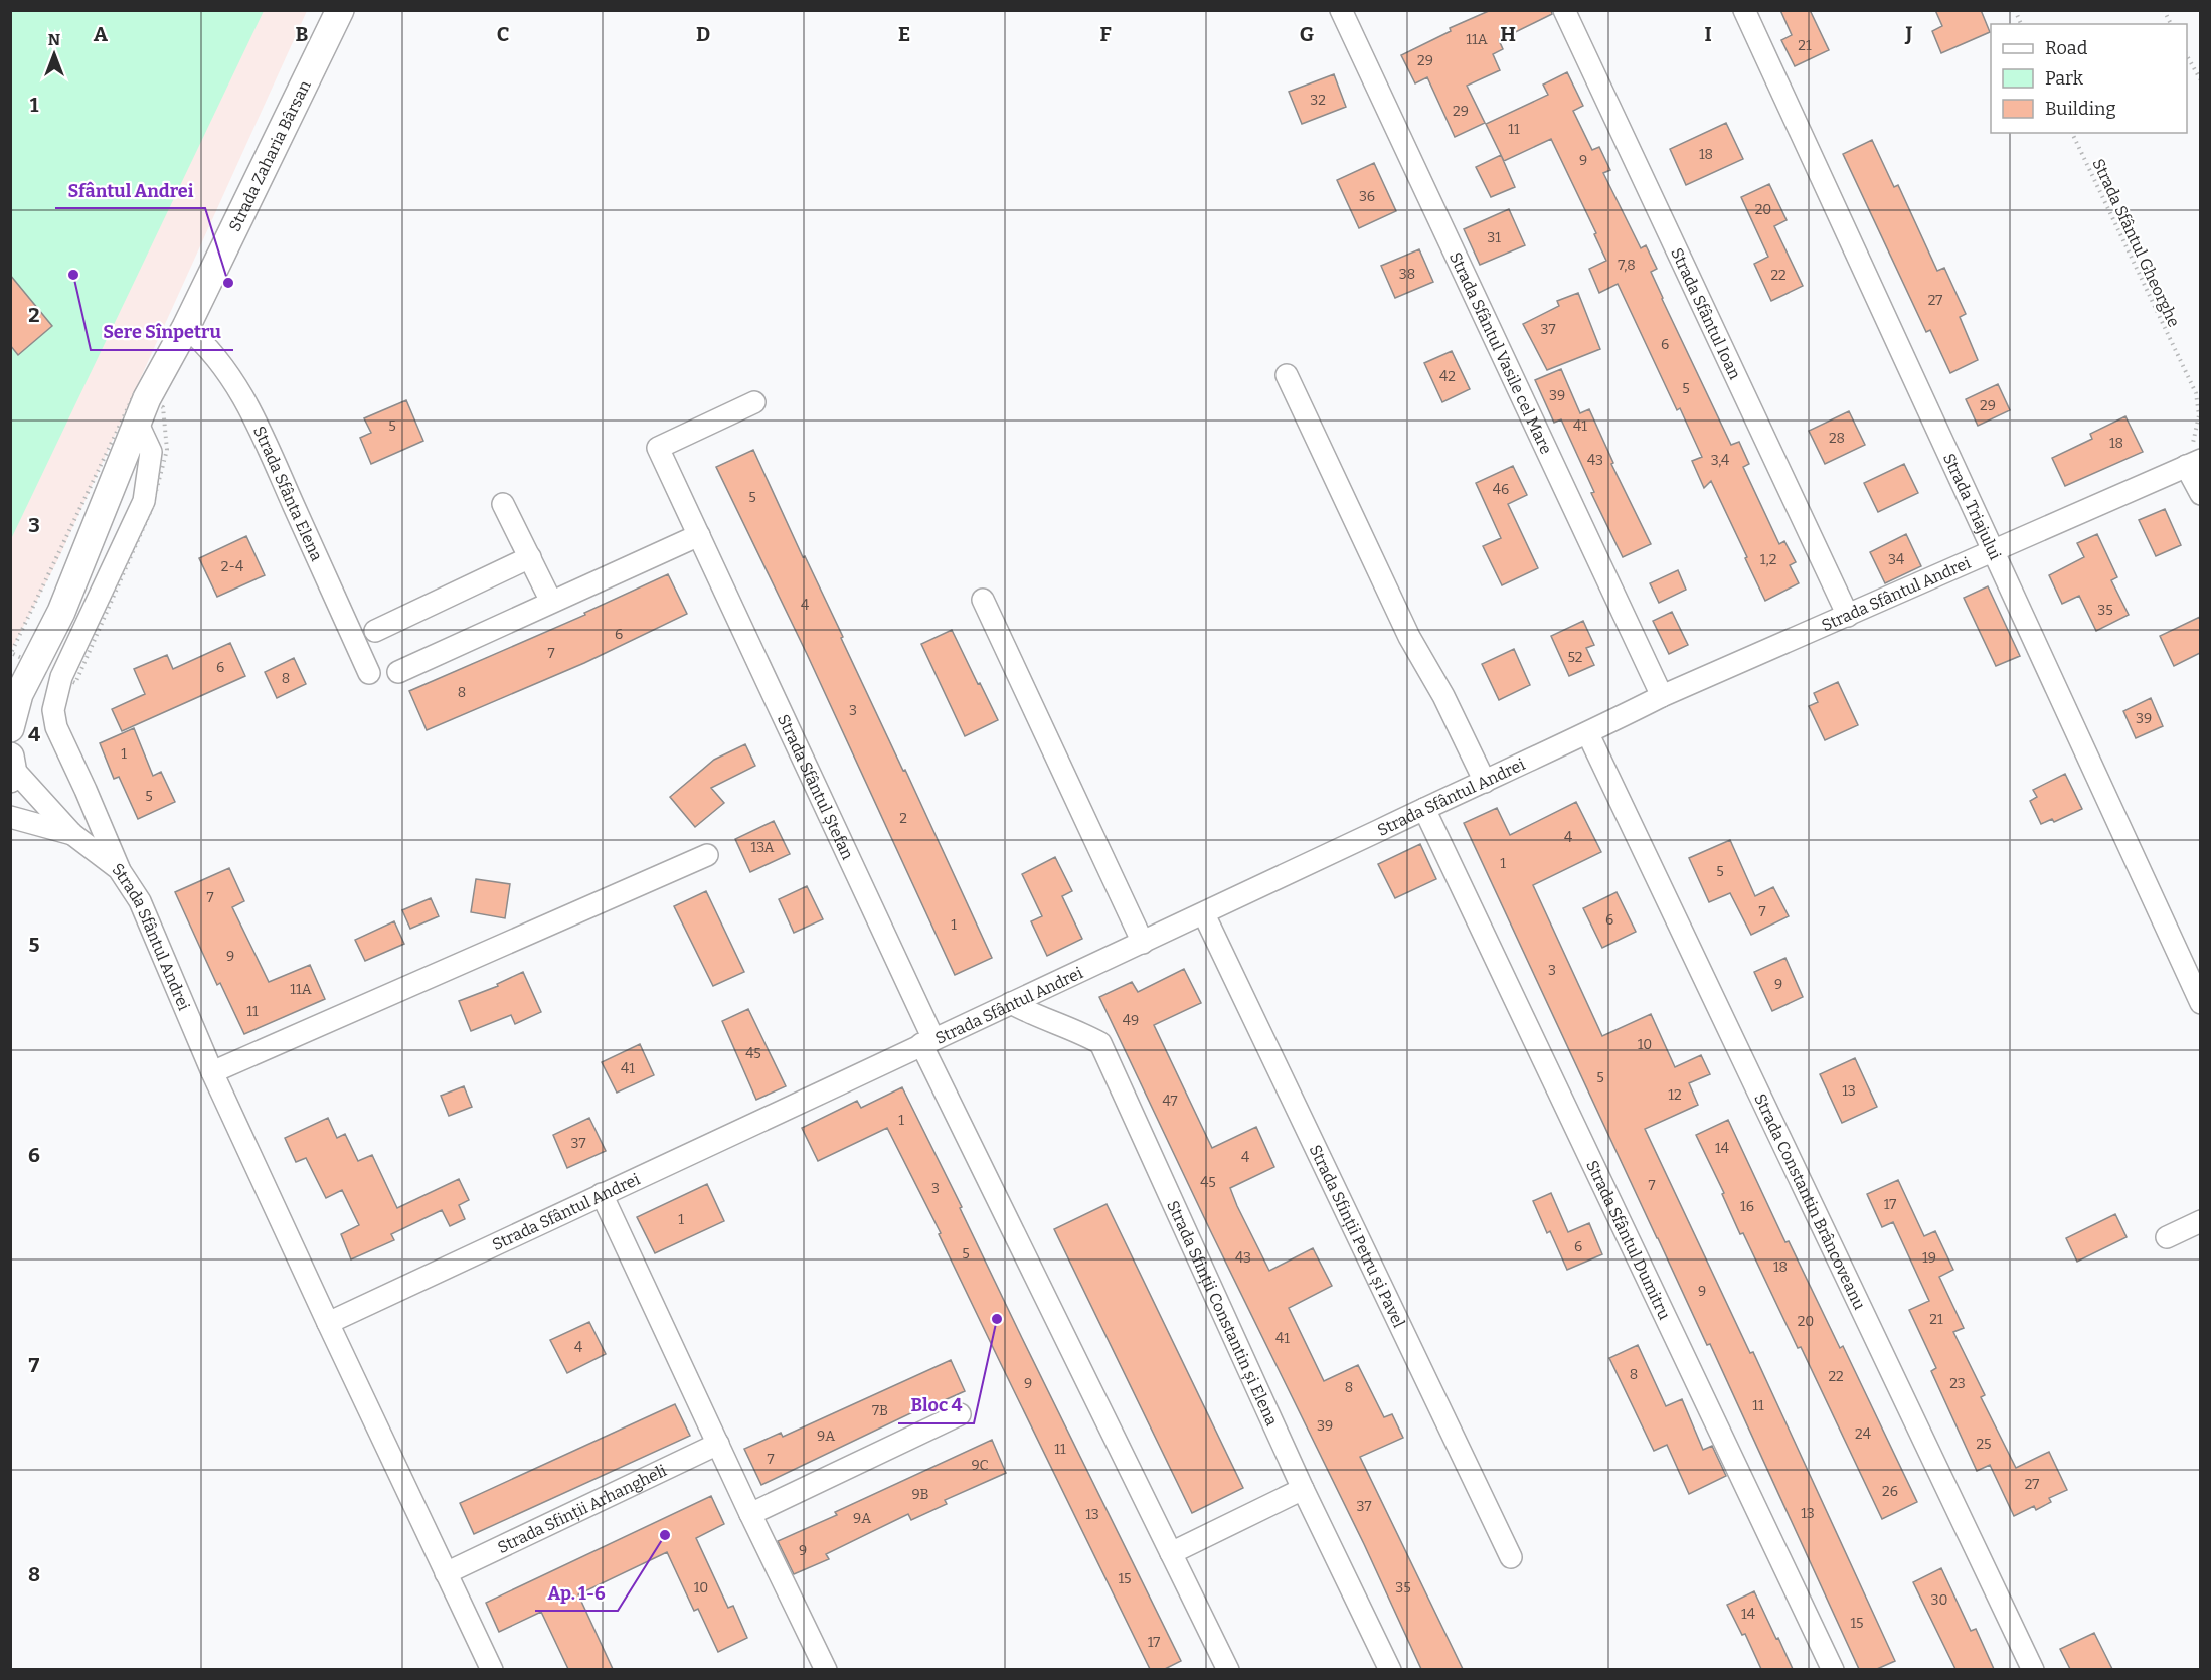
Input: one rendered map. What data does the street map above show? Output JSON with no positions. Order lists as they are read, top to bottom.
{
  "streets": {
    "main road": ["Strada Zaharia Bârsan"],
    "street": [
      "Strada Sfântul Ioan",
      "Strada Sfântul Vasile cel Mare",
      "Strada Sfânta Elena",
      "Strada Triajului",
      "Strada Sfântul Andrei",
      "Strada Sfântul Ștefan",
      "Strada Constantin Brâncoveanu",
      "Strada Sfinții Petru și Pavel",
      "Strada Sfântul Dumitru",
      "Strada Sfinții Constantin și Elena",
      "Strada Sfinții Arhangheli"
    ],
    "path": ["Strada Sfântul Gheorghe"]
  },
  "crossings": [
    ["Strada Zaharia Bârsan", "Strada Sfânta Elena"],
    ["Strada Sfântul Gheorghe", "Strada Sfântul Andrei"],
    ["Strada Sfântul Ioan", "Strada Sfântul Andrei"],
    ["Strada Sfântul Vasile cel Mare", "Strada Sfântul Andrei"],
    ["Strada Triajului", "Strada Sfântul Andrei"],
    ["Strada Sfântul Andrei", "Strada Sfântul Ștefan"],
    ["Strada Sfântul Andrei", "Strada Constantin Brâncoveanu"],
    ["Strada Sfântul Andrei", "Strada Sfinții Petru și Pavel"],
    ["Strada Sfântul Andrei", "Strada Sfântul Dumitru"],
    ["Strada Sfântul Andrei", "Strada Sfinții Constantin și Elena"]
  ],
  "places": [
    "Sere Sînpetru",
    "Sfântul Andrei",
    "Bloc 4",
    "Ap. 1-6"
  ],
  "house_numbers": [
    "11A",
    "21",
    "29",
    "32",
    "29",
    "11",
    "18",
    "9",
    "36",
    "20",
    "31",
    "7,8",
    "38",
    "22",
    "27",
    "37",
    "6",
    "42",
    "5",
    "39",
    "29",
    "5",
    "41",
    "28",
    "18",
    "43",
    "3,4",
    "46",
    "5",
    "1,2",
    "34",
    "2-4",
    "4",
    "35",
    "6",
    "7",
    "52",
    "6",
    "8",
    "8",
    "3",
    "39",
    "1",
    "5",
    "2",
    "4",
    "13A",
    "1",
    "5",
    "7",
    "7",
    "6",
    "1",
    "9",
    "3",
    "9",
    "11A",
    "11",
    "49",
    "10",
    "45",
    "41",
    "5",
    "13",
    "12",
    "47",
    "1",
    "37",
    "14",
    "4",
    "45",
    "7",
    "3",
    "17",
    "16",
    "1",
    "6",
    "5",
    "43",
    "19",
    "18",
    "9",
    "21",
    "20",
    "41",
    "4",
    "8",
    "22",
    "9",
    "23",
    "8",
    "11",
    "7B",
    "39",
    "24",
    "9A",
    "25",
    "11",
    "7",
    "9C",
    "27",
    "26",
    "9B",
    "37",
    "13",
    "13",
    "9A",
    "9",
    "15",
    "10",
    "35",
    "30",
    "14",
    "15",
    "17"
  ],
  "legend": ["Road", "Park", "Building"],
  "north": "top",
  "grid": {
    "columns": [
      "A",
      "B",
      "C",
      "D",
      "E",
      "F",
      "G",
      "H",
      "I",
      "J"
    ],
    "rows": [
      "1",
      "2",
      "3",
      "4",
      "5",
      "6",
      "7",
      "8"
    ]
  }
}
